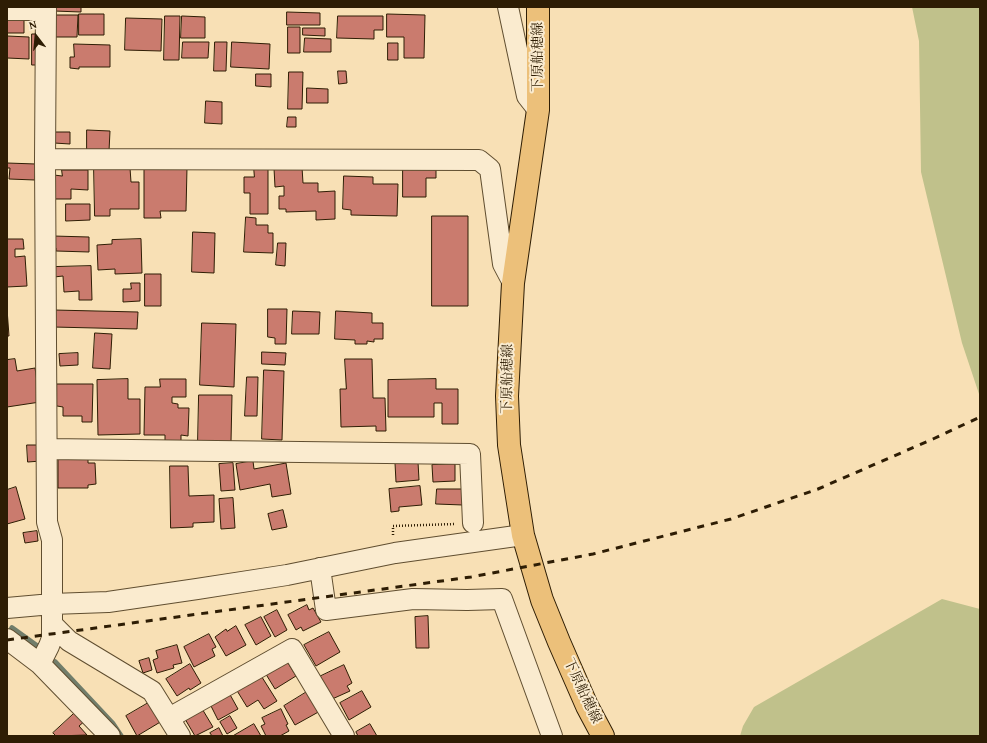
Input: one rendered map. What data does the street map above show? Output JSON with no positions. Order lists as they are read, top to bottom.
{
  "streets": {
    "main road": ["下原船穂線"]
  },
  "north": "top"
}
